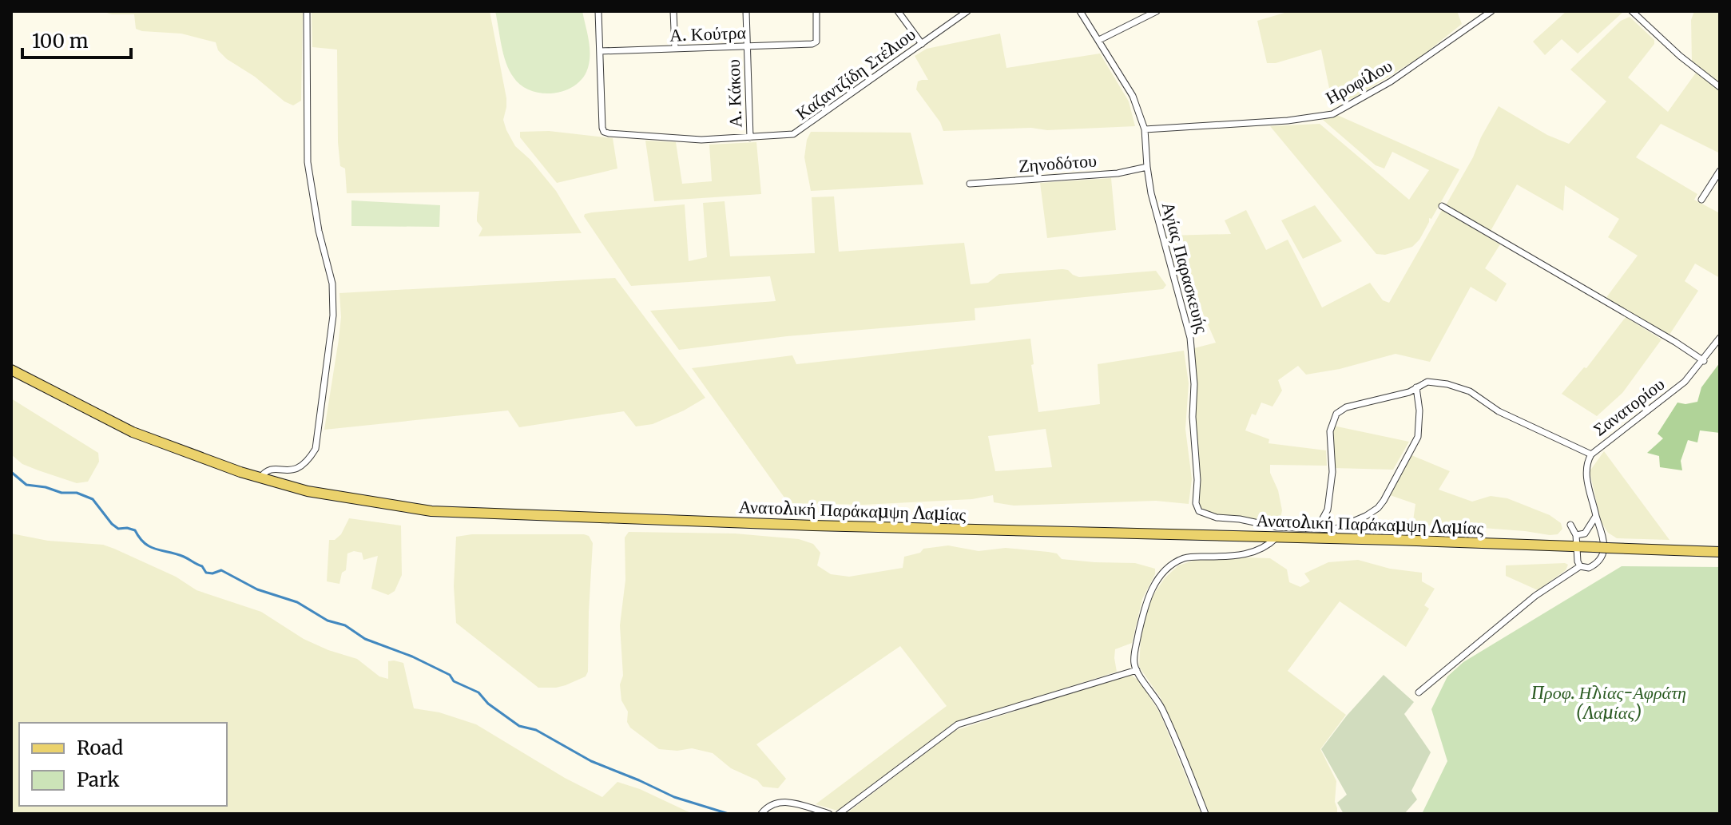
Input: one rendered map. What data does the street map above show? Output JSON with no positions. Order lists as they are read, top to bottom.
{
  "streets": {
    "main road": ["Ανατολική Παράκαμψη Λαμίας"],
    "street": [
      "Α. Κούτρα",
      "Καζαντζίδη Στέλιου",
      "Ηροφίλου",
      "Α. Κάκου",
      "Ζηνοδότου",
      "Αγίας Παρασκευής",
      "Σανατορίου"
    ]
  },
  "crossings": [
    ["Α. Κούτρα", "Καζαντζίδη Στέλιου"],
    ["Α. Κούτρα", "Α. Κάκου"],
    ["Καζαντζίδη Στέλιου", "Α. Κάκου"],
    ["Ηροφίλου", "Αγίας Παρασκευής"],
    ["Ζηνοδότου", "Αγίας Παρασκευής"],
    ["Αγίας Παρασκευής", "Ανατολική Παράκαμψη Λαμίας"]
  ],
  "parks": ["Προφ. Ηλίας-Αφράτη (Λαμίας)"],
  "legend": ["Road", "Park"],
  "scale_bar": "100 m"
}
